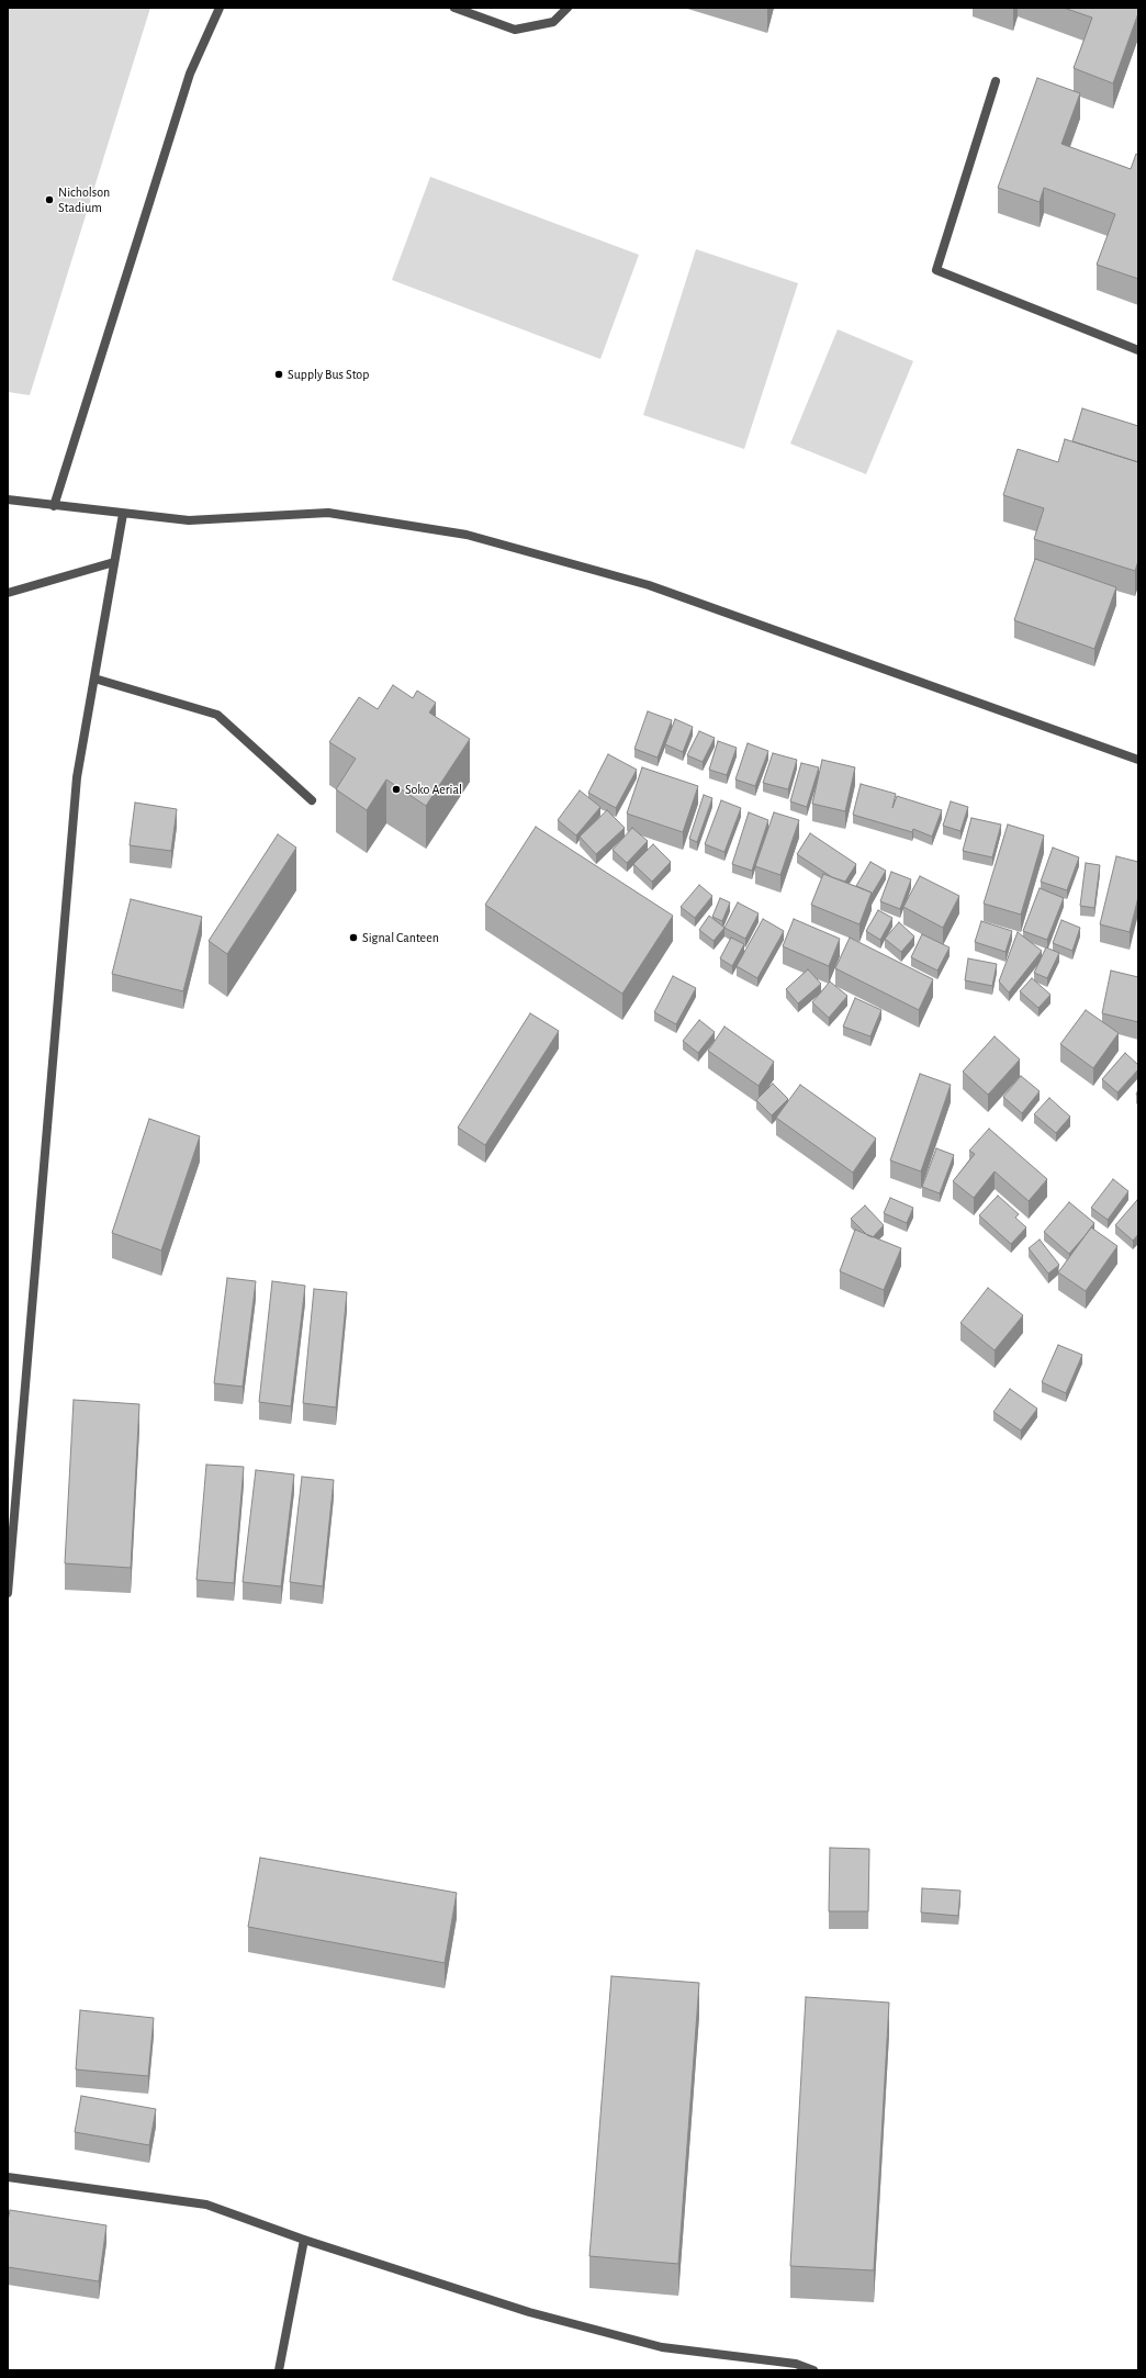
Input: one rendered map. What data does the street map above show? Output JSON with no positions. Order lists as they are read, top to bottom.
{
  "places": [
    "Nicholson Stadium",
    "Supply Bus Stop",
    "Soko Aerial",
    "Signal Canteen"
  ]
}
